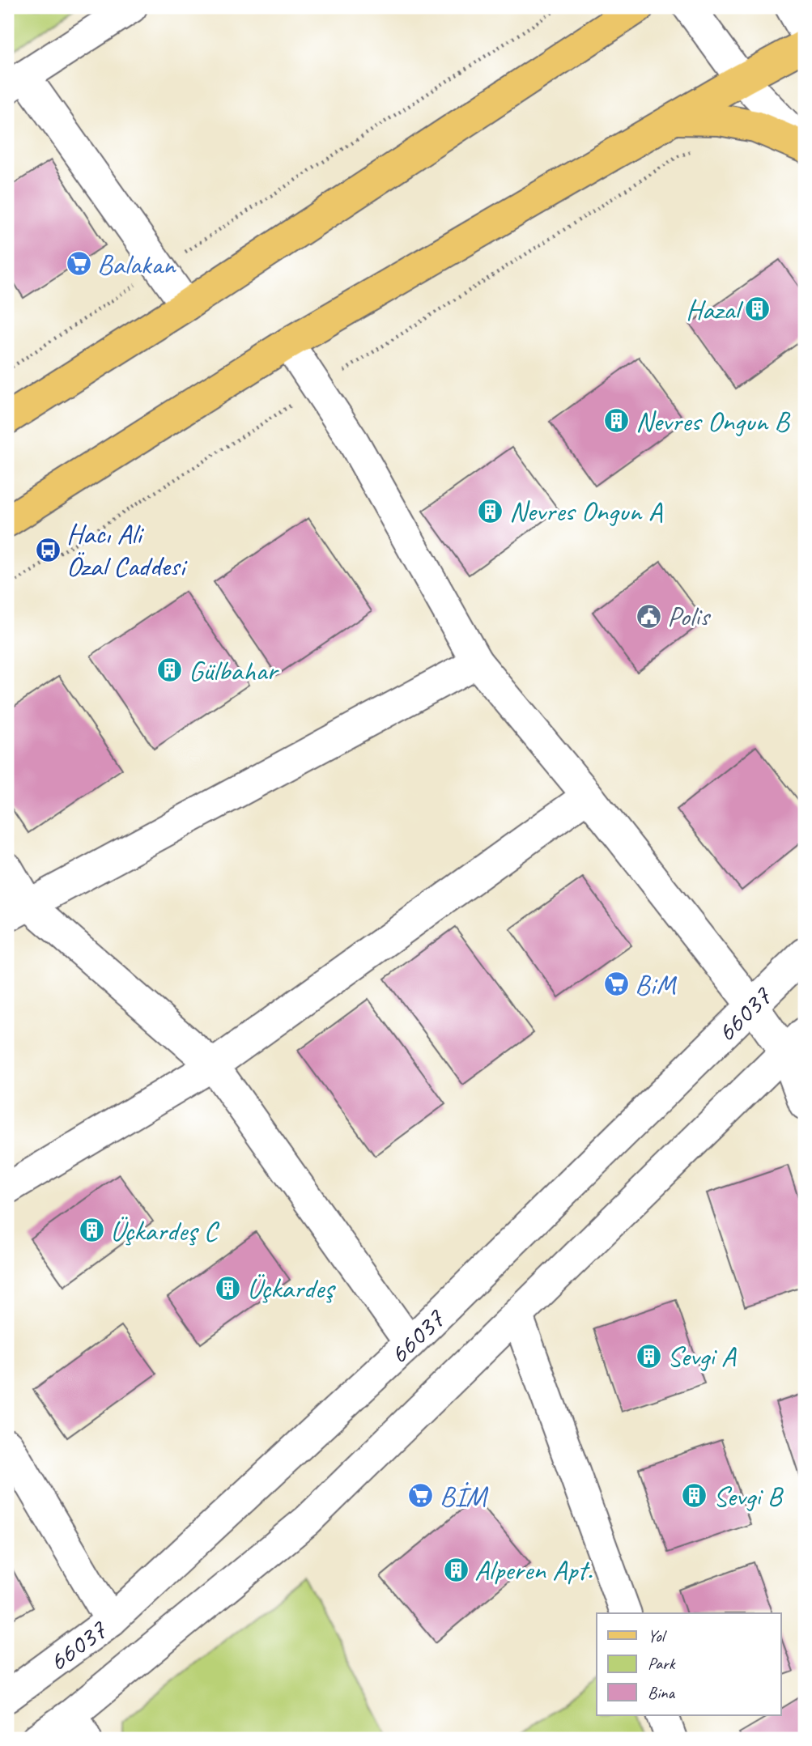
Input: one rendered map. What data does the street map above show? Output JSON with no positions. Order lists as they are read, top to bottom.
{
  "streets": {
    "street": ["66037"]
  },
  "places": {
    "supermarket": ["Balakan", "BiM", "BİM"],
    "building": [
      "Hazal",
      "Nevres Ongun B",
      "Nevres Ongun A",
      "Gülbahar",
      "Üçkardeş C",
      "Üçkardeş",
      "Sevgi A",
      "Sevgi B",
      "Alperen Apt."
    ],
    "bus stop": ["Hacı Ali Özal Caddesi"],
    "public building": ["Polis"]
  },
  "legend": ["Yol", "Park", "Bina"]
}
